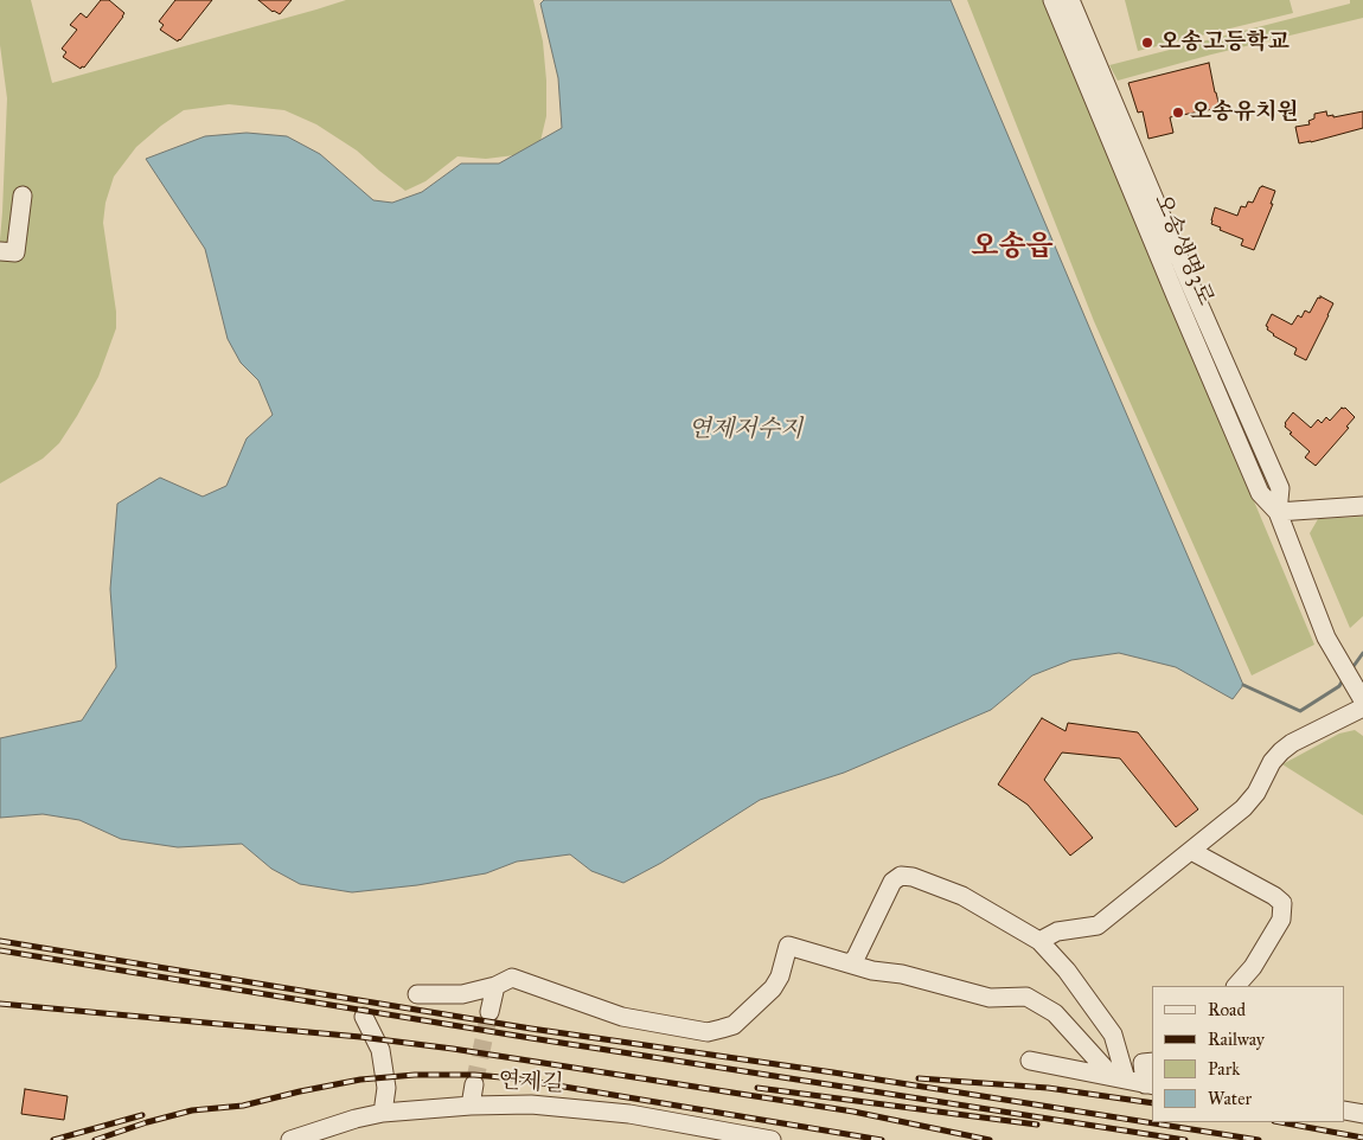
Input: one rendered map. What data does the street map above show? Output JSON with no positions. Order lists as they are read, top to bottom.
{
  "streets": {
    "street": ["오송생명3로", "연제길"]
  },
  "districts": ["오송읍"],
  "water": ["연제저수지"],
  "places": ["오송고등학교", "오송유치원"],
  "legend": [
    "Road",
    "Railway",
    "Park",
    "Water"
  ]
}
